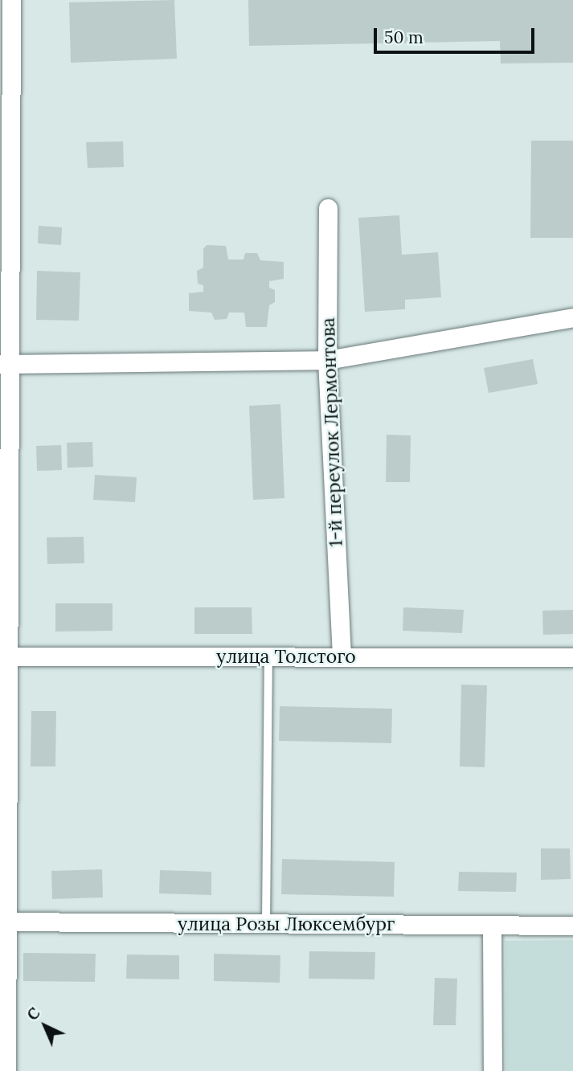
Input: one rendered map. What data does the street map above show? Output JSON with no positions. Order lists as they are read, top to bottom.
{
  "streets": {
    "street": ["1-й переулок Лермонтова", "улица Толстого", "улица Розы Люксембург"]
  },
  "crossings": [
    ["1-й переулок Лермонтова", "улица Толстого"]
  ],
  "scale_bar": "50 m",
  "north": "top left"
}
